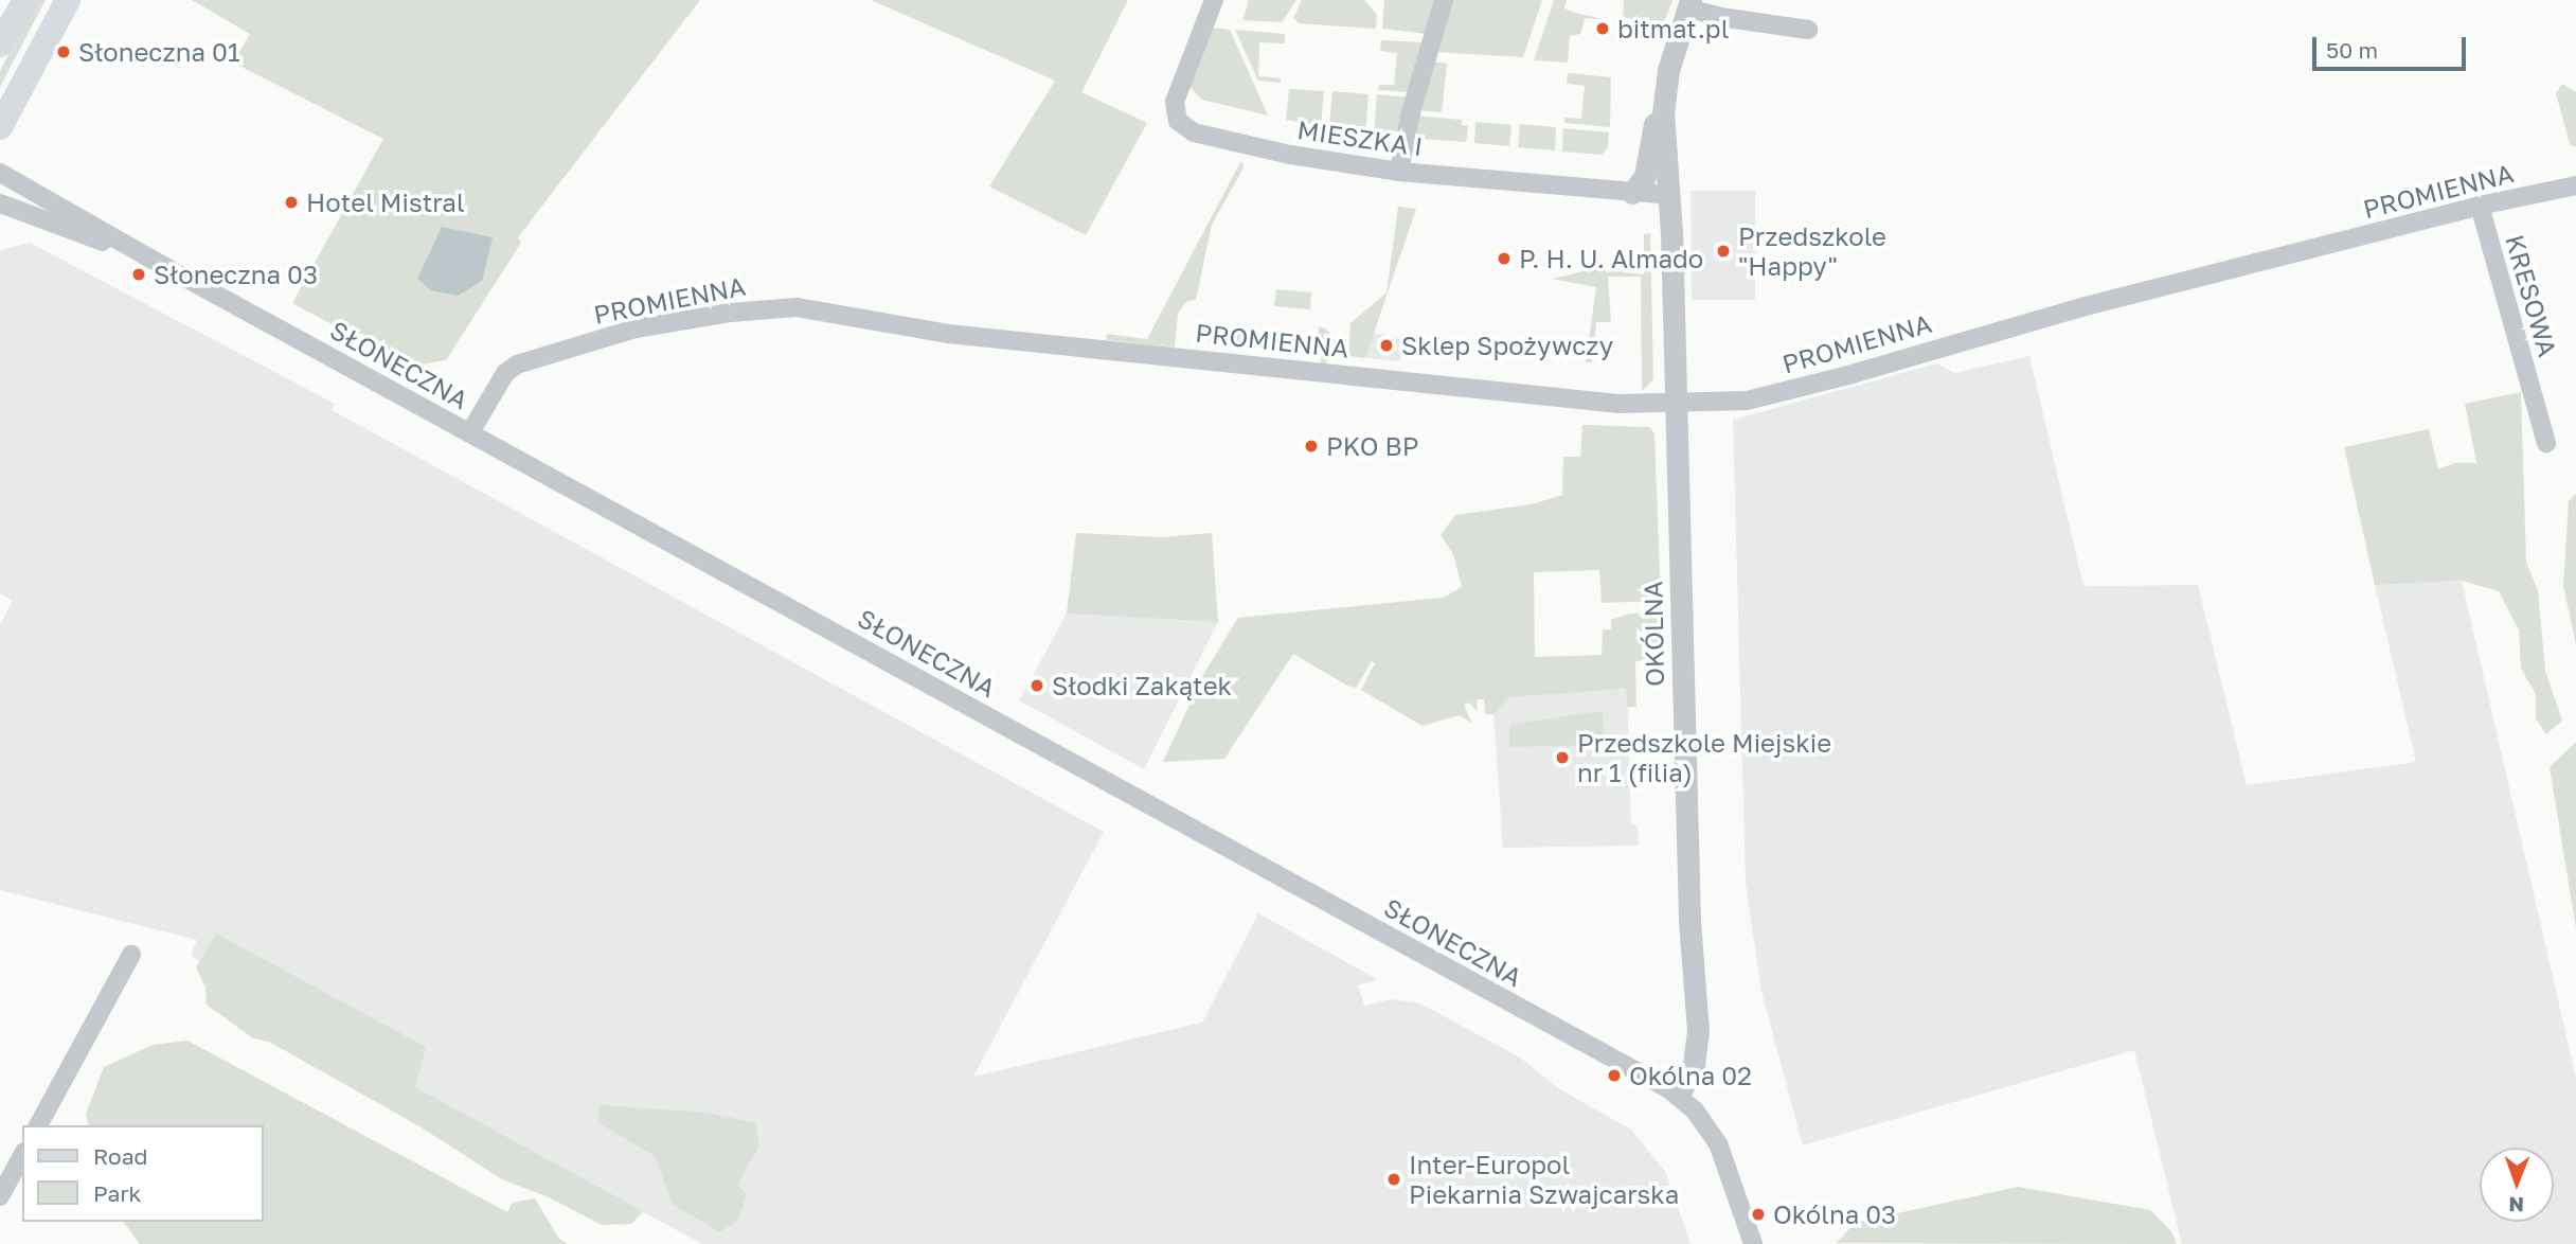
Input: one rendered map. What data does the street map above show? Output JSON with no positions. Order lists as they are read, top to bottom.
{
  "streets": {
    "street": [
      "MIESZKA I",
      "PROMIENNA",
      "KRESOWA",
      "SŁONECZNA",
      "OKÓLNA"
    ]
  },
  "crossings": [
    ["MIESZKA I", "OKÓLNA"],
    ["PROMIENNA", "KRESOWA"],
    ["PROMIENNA", "SŁONECZNA"],
    ["PROMIENNA", "OKÓLNA"],
    ["SŁONECZNA", "OKÓLNA"]
  ],
  "places": [
    "bitmat.pl",
    "Słoneczna 01",
    "Hotel Mistral",
    "Przedszkole \"Happy\"",
    "P. H. U. Almado",
    "Słoneczna 03",
    "Sklep Spożywczy",
    "PKO BP",
    "Słodki Zakątek",
    "Przedszkole Miejskie nr 1 (filia)",
    "Okólna 02",
    "Inter-Europol Piekarnia Szwajcarska",
    "Okólna 03"
  ],
  "legend": ["Road", "Park"],
  "scale_bar": "50 m",
  "north": "bottom"
}
